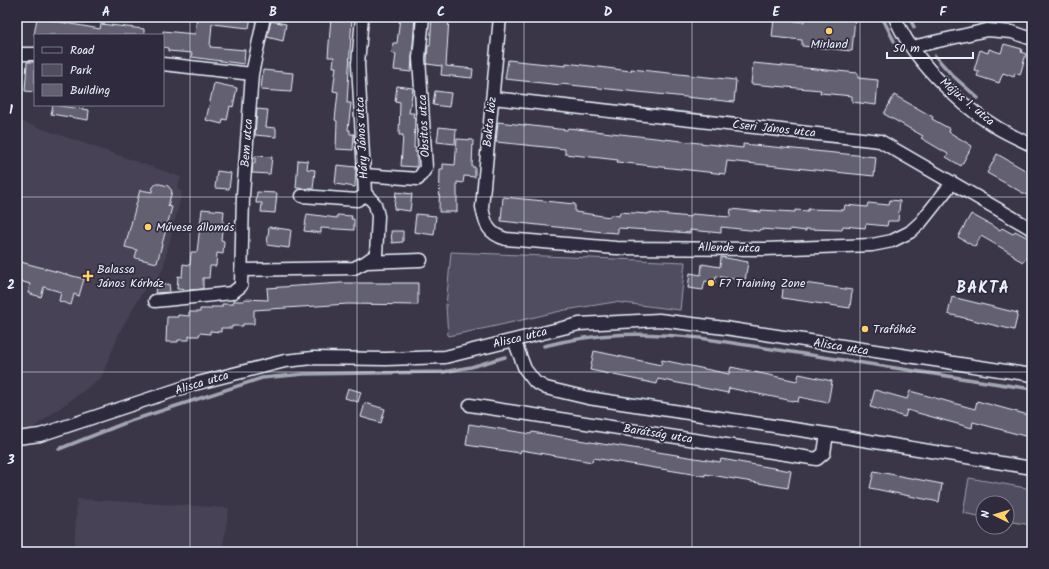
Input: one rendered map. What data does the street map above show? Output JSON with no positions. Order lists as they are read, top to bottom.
{
  "streets": {
    "street": [
      "Május 1. utca",
      "Bakta köz",
      "Obsitos utca",
      "Cseri János utca",
      "Háry János utca",
      "Bem utca",
      "Allende utca",
      "Alisca utca",
      "Barátság utca"
    ]
  },
  "crossings": [
    ["Bakta köz", "Cseri János utca"],
    ["Bakta köz", "Allende utca"],
    ["Obsitos utca", "Háry János utca"],
    ["Cseri János utca", "Allende utca"],
    ["Alisca utca", "Barátság utca"]
  ],
  "districts": ["BAKTA"],
  "places": {
    "other": [
      "Mirland",
      "Művese állomás",
      "F7 Training Zone",
      "Trafóház"
    ],
    "health": ["Balassa János Kórház"]
  },
  "legend": ["Road", "Park", "Building"],
  "scale_bar": "50 m",
  "north": "left",
  "grid": {
    "columns": [
      "A",
      "B",
      "C",
      "D",
      "E",
      "F"
    ],
    "rows": ["1", "2", "3"]
  }
}
